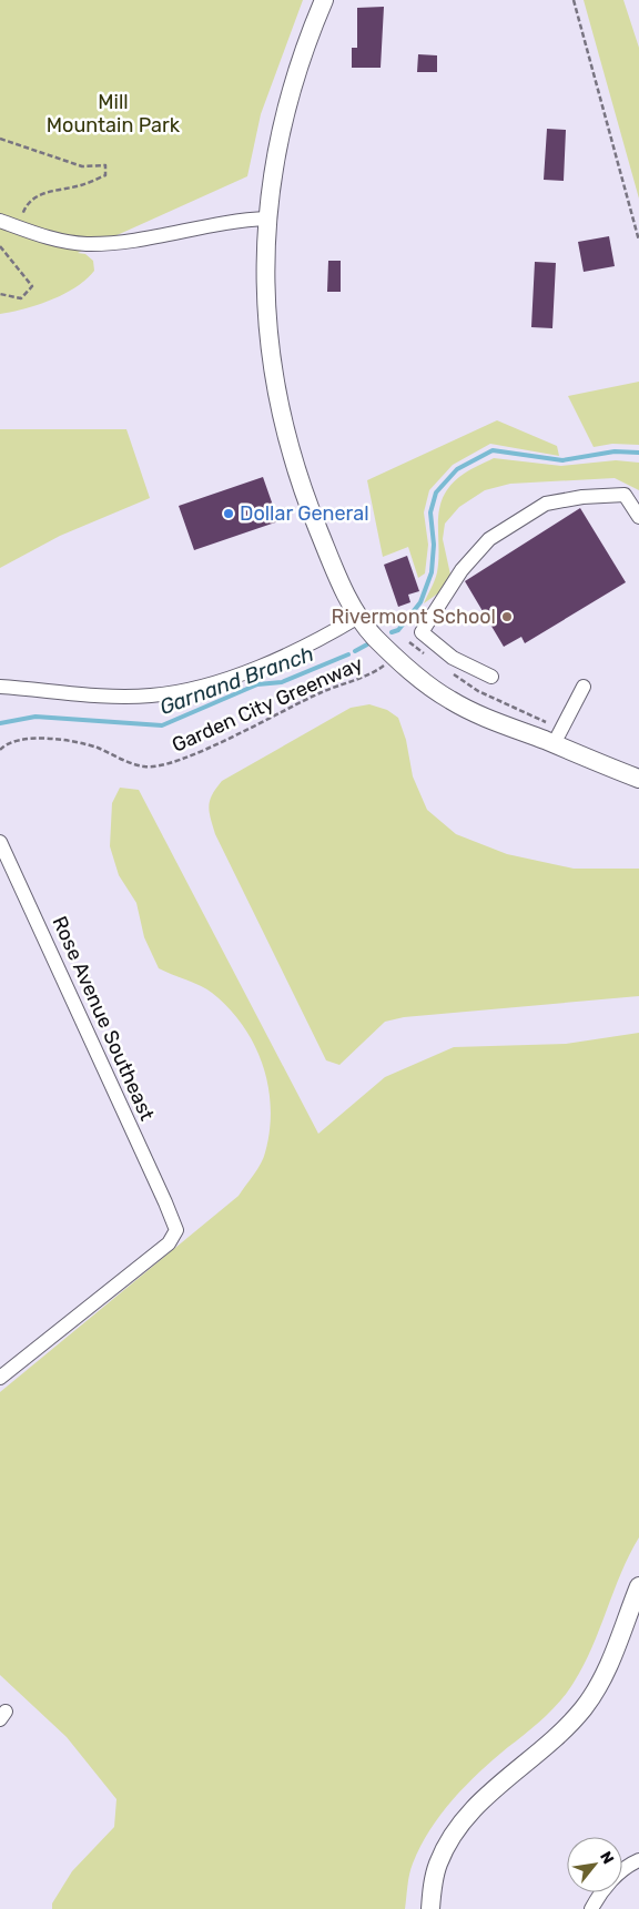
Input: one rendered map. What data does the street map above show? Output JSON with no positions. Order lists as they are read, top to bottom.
{
  "streets": {
    "street": ["Rose Avenue Southeast"],
    "path": ["Garden City Greenway"]
  },
  "water": ["Garnand Branch"],
  "parks": ["Mill Mountain Park"],
  "places": ["Dollar General", "Rivermont School"],
  "north": "top right"
}
